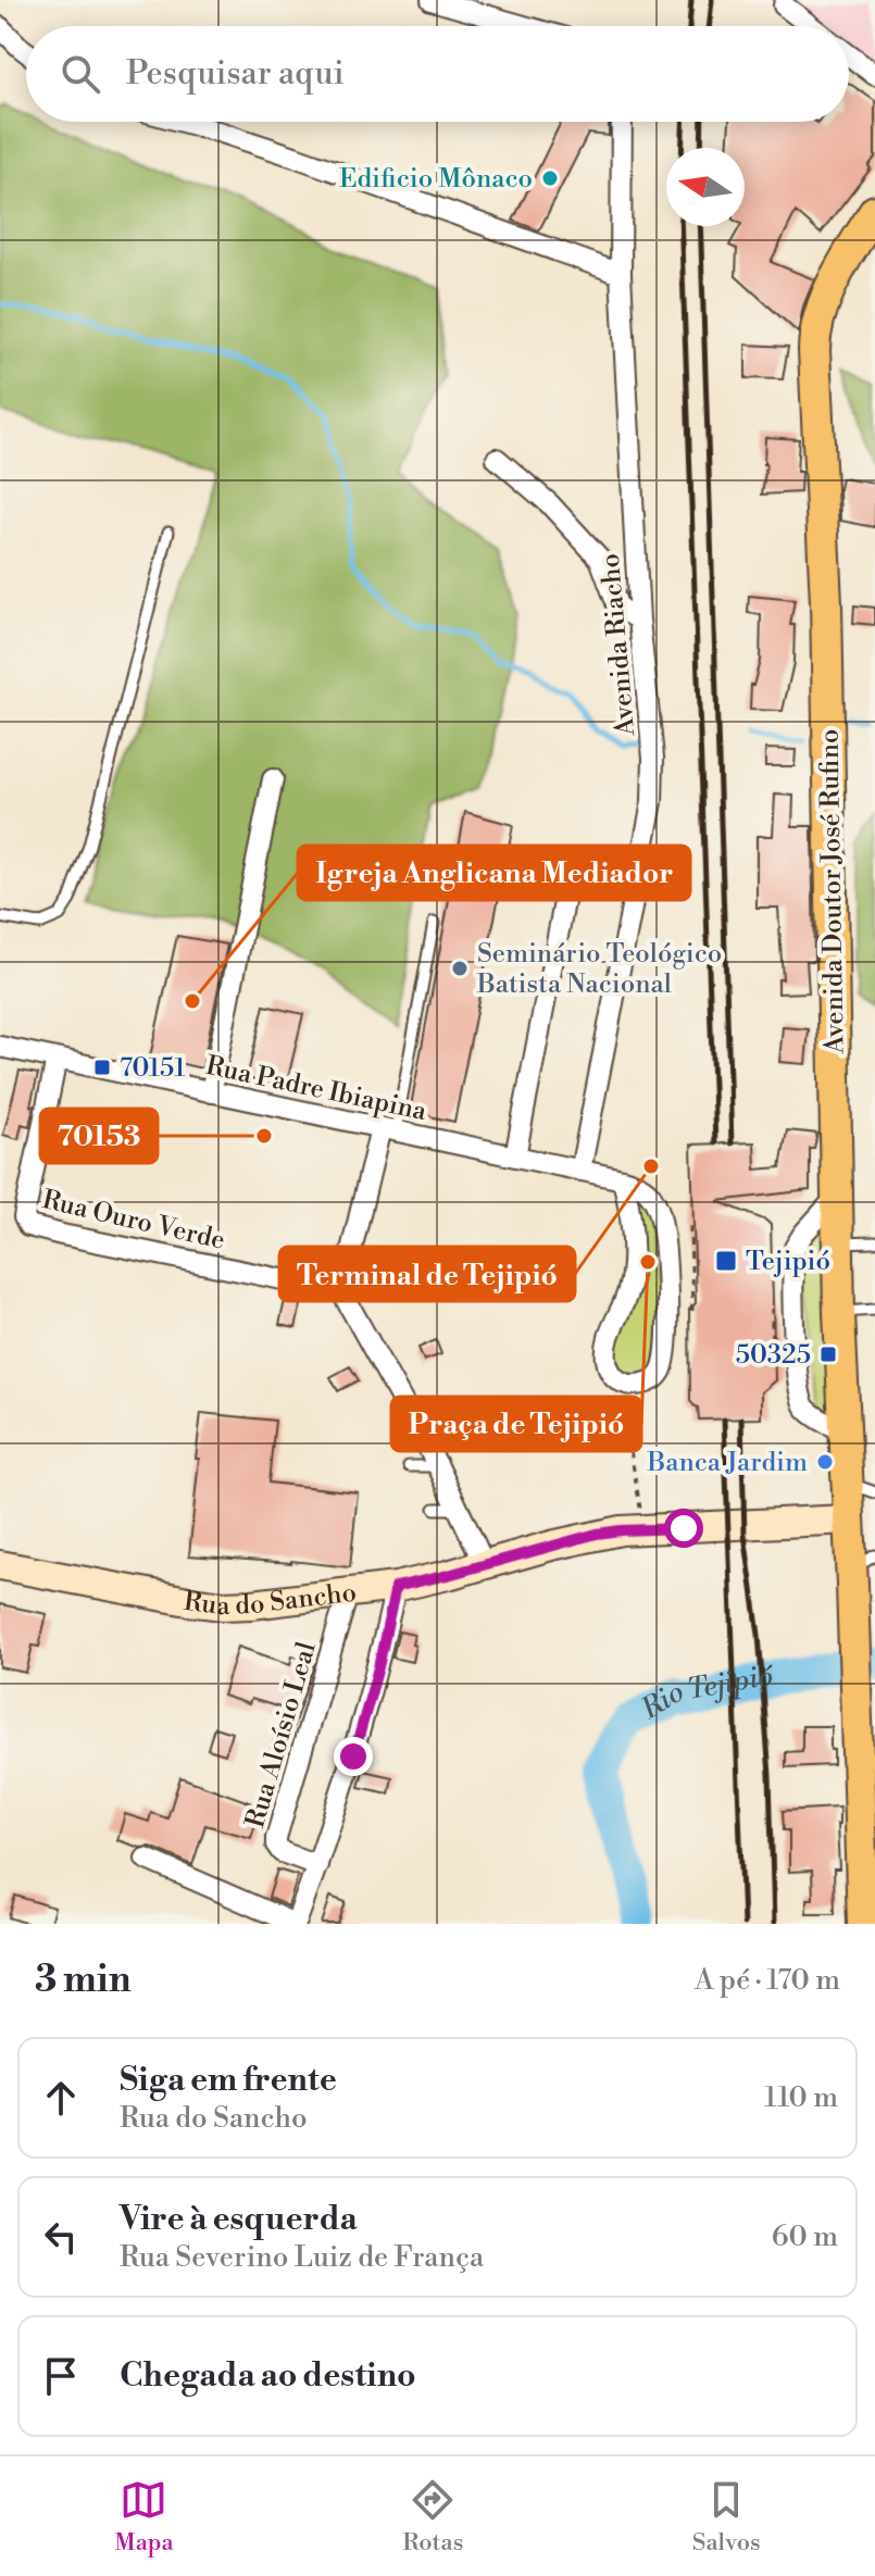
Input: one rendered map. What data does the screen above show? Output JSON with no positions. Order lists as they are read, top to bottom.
{
  "streets": {
    "main road": ["Avenida Doutor José Rufino"],
    "street": [
      "Avenida Riacho",
      "Rua Padre Ibiapina",
      "Rua Ouro Verde",
      "Rua do Sancho",
      "Rua Aloísio Leal"
    ]
  },
  "crossings": [
    ["Avenida Riacho", "Rua Padre Ibiapina"],
    ["Avenida Doutor José Rufino", "Rua do Sancho"],
    ["Rua Padre Ibiapina", "Rua Ouro Verde"],
    ["Rua do Sancho", "Rua Aloísio Leal"]
  ],
  "water": ["Rio Tejipió"],
  "places": {
    "other": [
      "Edificio Mônaco",
      "Seminário Teológico Batista Nacional",
      "Igreja Anglicana Mediador",
      "70153",
      "Terminal de Tejipió",
      "Praça de Tejipió",
      "Banca Jardim"
    ],
    "transit": ["70151", "Tejipió", "50325"]
  },
  "north": "left",
  "page": {
    "search": "Pesquisar aqui",
    "heading": ["3 min", "A pé · 170 m"],
    "list": [
      ["Siga em frente", "Rua do Sancho", "110 m"],
      ["Vire à esquerda", "Rua Severino Luiz de França", "60 m"],
      "Chegada ao destino"
    ],
    "nav": ["Mapa", "Rotas", "Salvos"]
  }
}
